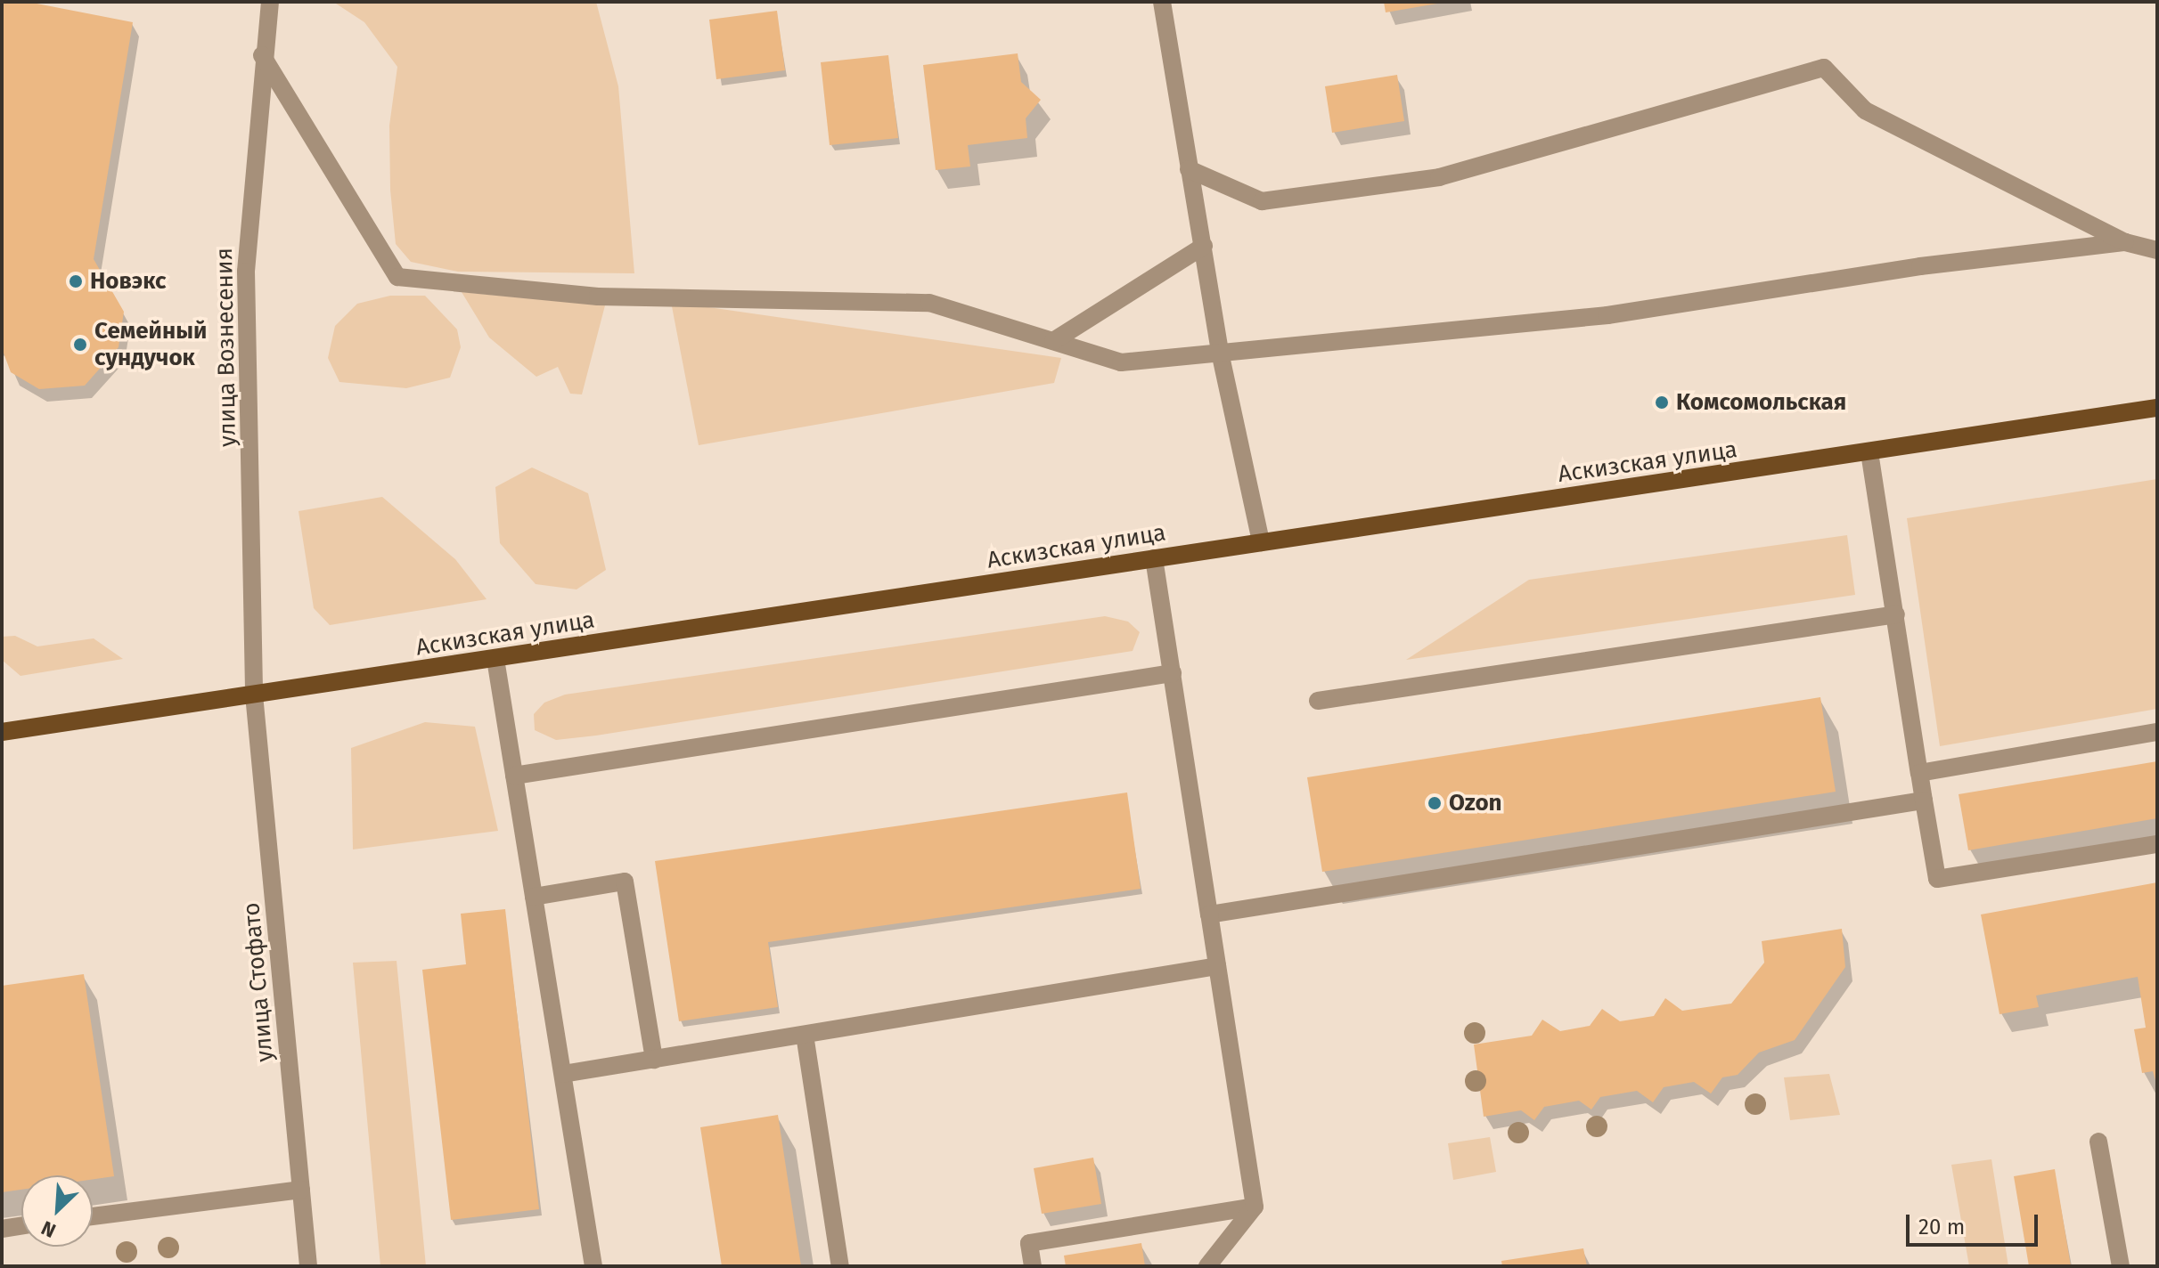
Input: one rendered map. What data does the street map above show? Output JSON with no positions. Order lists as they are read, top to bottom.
{
  "streets": {
    "main road": ["Аскизская улица"],
    "street": ["улица Вознесения", "улица Стофато"]
  },
  "crossings": [
    ["улица Вознесения", "Аскизская улица"],
    ["улица Вознесения", "улица Стофато"],
    ["Аскизская улица", "улица Стофато"]
  ],
  "places": [
    "Новэкс",
    "Семейный сундучок",
    "Комсомольская",
    "Ozon"
  ],
  "scale_bar": "20 m",
  "north": "bottom left"
}
